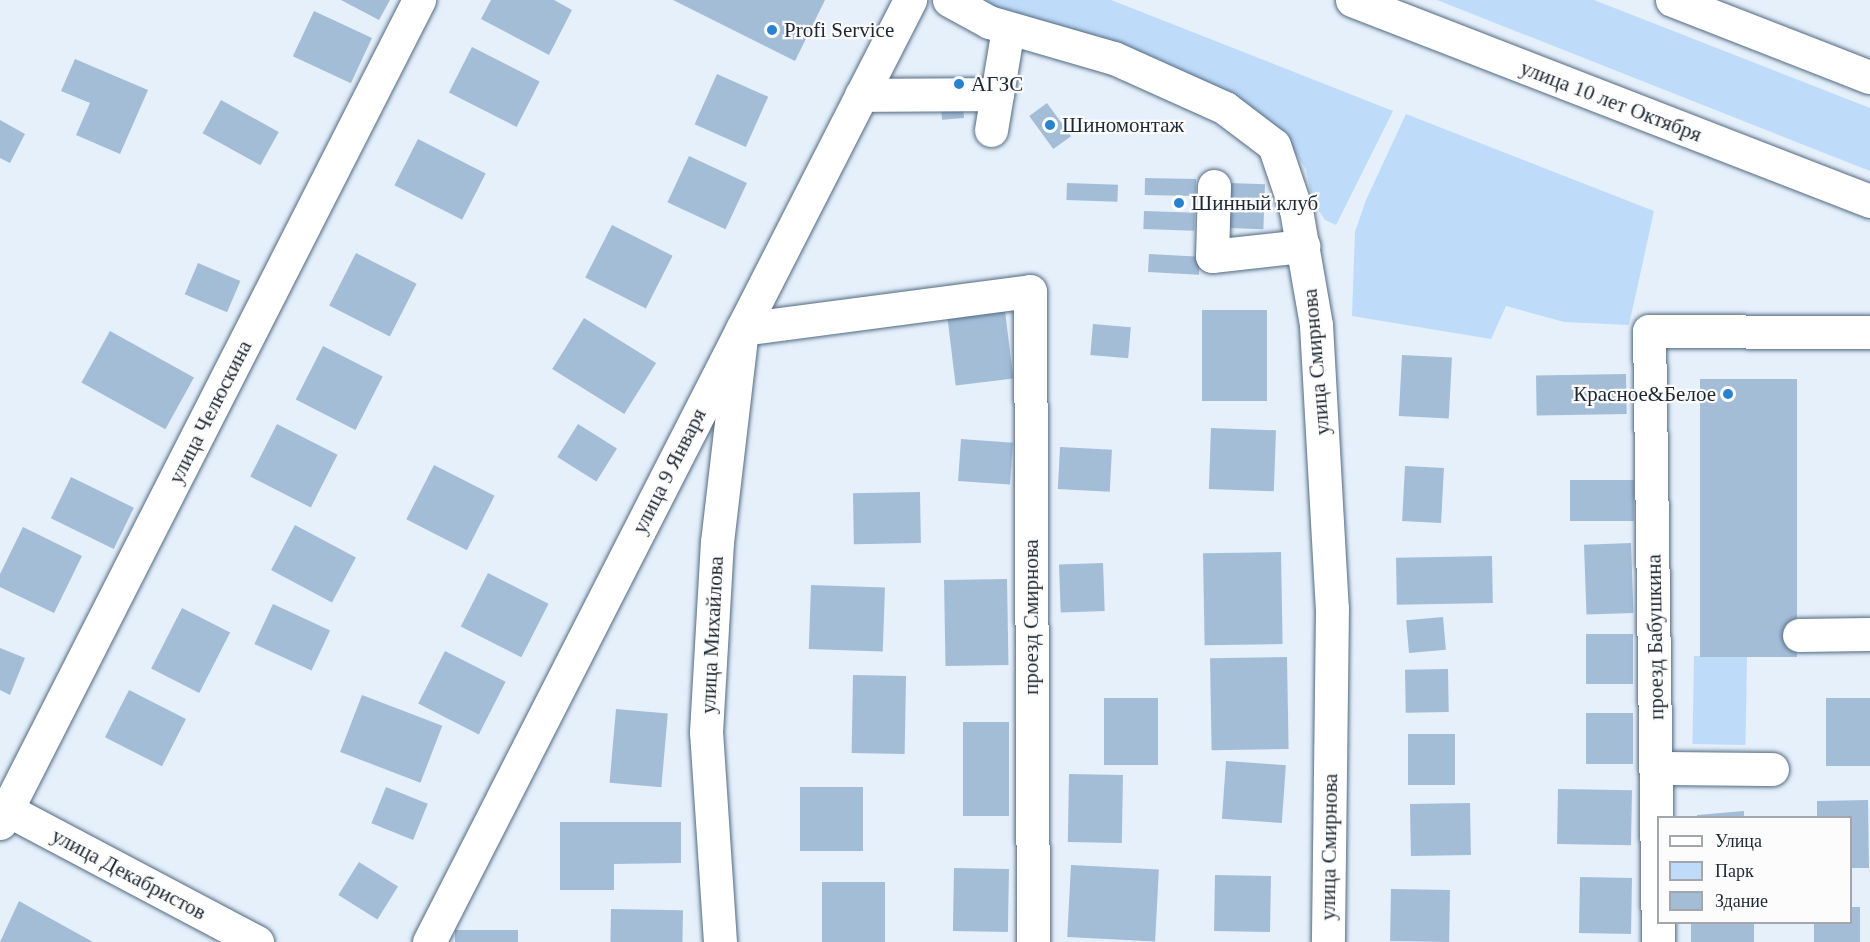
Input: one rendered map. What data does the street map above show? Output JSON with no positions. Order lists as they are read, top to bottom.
{
  "streets": {
    "street": [
      "улица 10 лет Октября",
      "улица Смирнова",
      "улица Челюскина",
      "улица 9 Января",
      "проезд Смирнова",
      "улица Михайлова",
      "проезд Бабушкина",
      "улица Декабристов"
    ]
  },
  "crossings": [
    ["улица Челюскина", "улица Декабристов"],
    ["улица 9 Января", "проезд Смирнова"],
    ["улица 9 Января", "улица Михайлова"],
    ["проезд Смирнова", "улица Михайлова"]
  ],
  "places": [
    "Profi Service",
    "АГЗС",
    "Шиномонтаж",
    "Шинный клуб",
    "Красное&Белое"
  ],
  "legend": ["Улица", "Парк", "Здание"]
}
